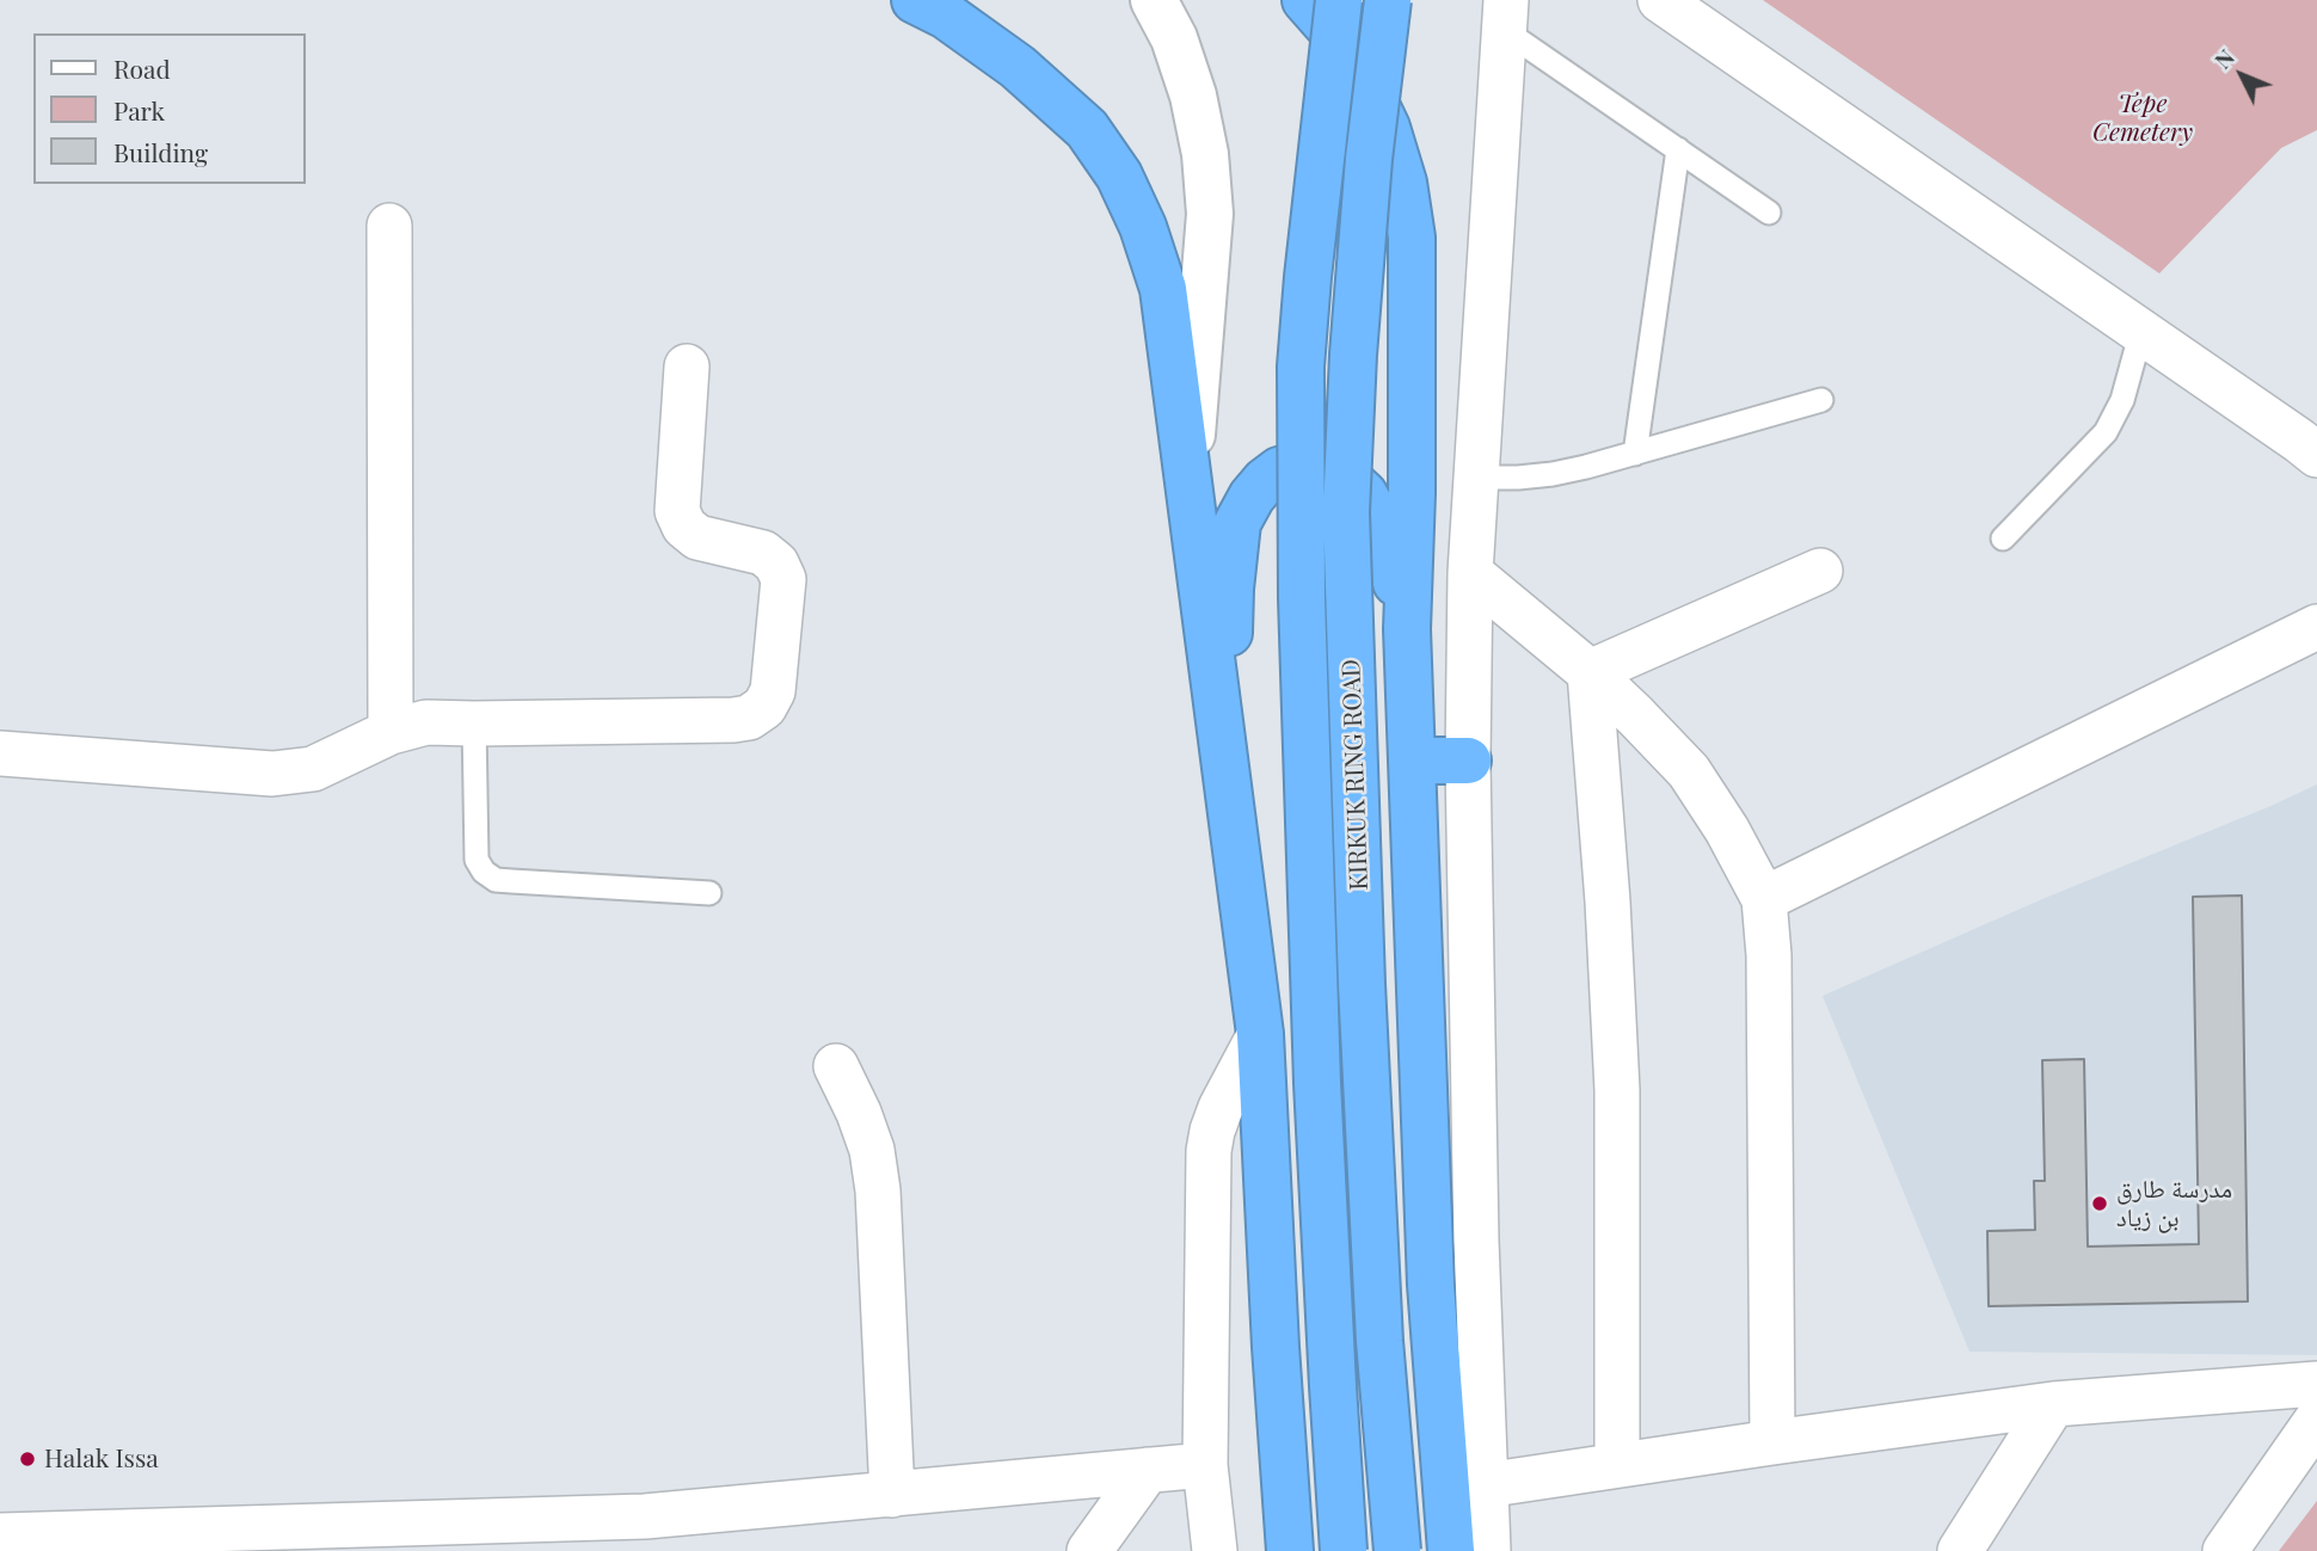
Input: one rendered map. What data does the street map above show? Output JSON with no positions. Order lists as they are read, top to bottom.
{
  "streets": {
    "highway": ["KIRKUK RING ROAD"]
  },
  "parks": ["Tepe Cemetery"],
  "places": ["مدرسة طارق بن زياد", "Halak Issa"],
  "legend": ["Road", "Park", "Building"],
  "north": "top left"
}
